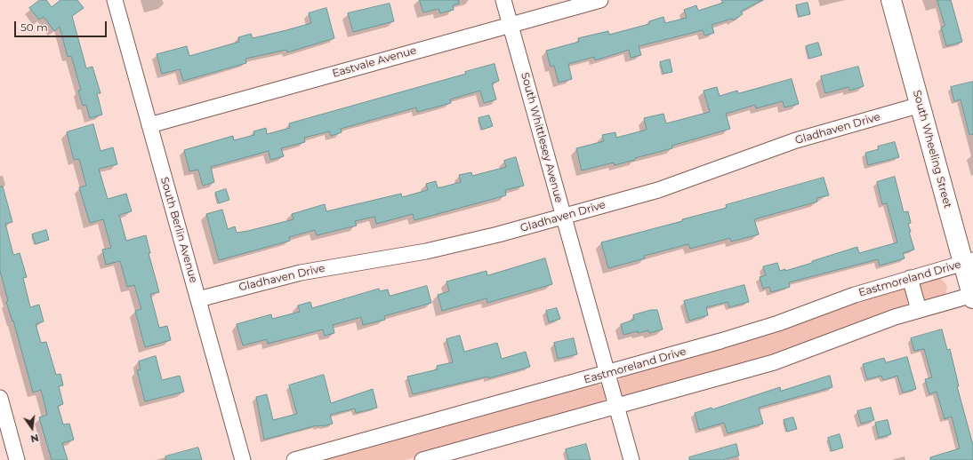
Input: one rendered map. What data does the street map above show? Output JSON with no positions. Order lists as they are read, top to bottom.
{
  "streets": {
    "main road": ["South Wheeling Street"],
    "street": [
      "Eastvale Avenue",
      "Gladhaven Drive",
      "South Whittlesey Avenue",
      "South Berlin Avenue",
      "Eastmoreland Drive"
    ]
  },
  "crossings": [
    ["Eastvale Avenue", "South Whittlesey Avenue"],
    ["Eastvale Avenue", "South Berlin Avenue"],
    ["Gladhaven Drive", "South Whittlesey Avenue"],
    ["Gladhaven Drive", "South Wheeling Street"],
    ["Gladhaven Drive", "South Berlin Avenue"],
    ["South Whittlesey Avenue", "Eastmoreland Drive"],
    ["South Wheeling Street", "Eastmoreland Drive"]
  ],
  "scale_bar": "50 m",
  "north": "bottom"
}
